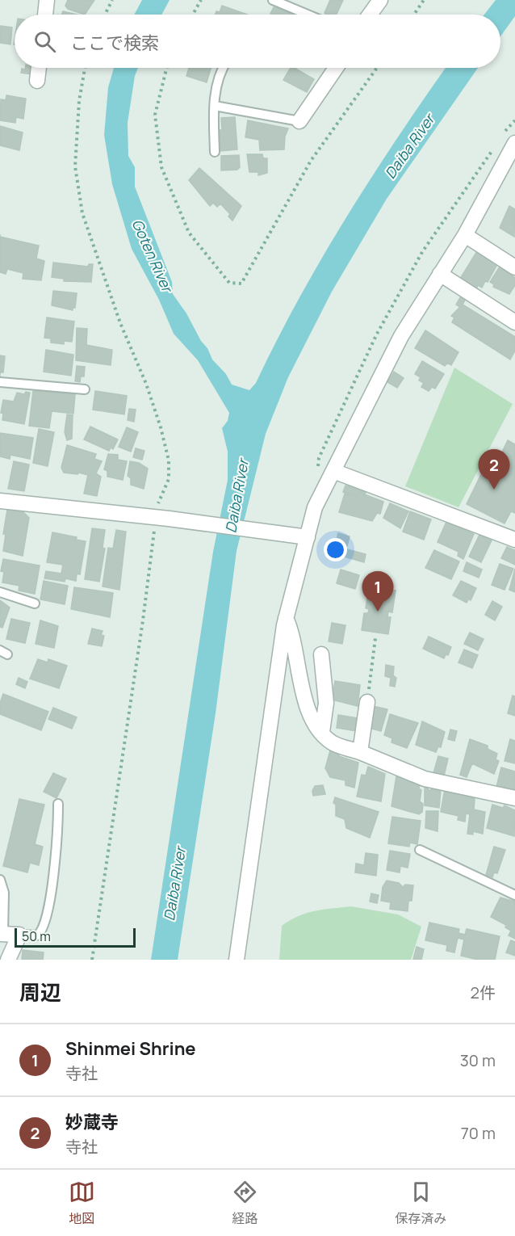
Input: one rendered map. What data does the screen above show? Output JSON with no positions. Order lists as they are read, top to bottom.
{
  "water": ["Daiba River", "Goten River"],
  "scale_bar": "50 m",
  "page": {
    "search": "ここで検索",
    "pins": ["2", "1"],
    "scale": "50 m",
    "heading": ["周辺", "2件"],
    "list": [
      {
        "mark": "1",
        "name": "Shinmei Shrine",
        "note": "寺社",
        "value": "30 m"
      },
      {
        "mark": "2",
        "name": "妙蔵寺",
        "note": "寺社",
        "value": "70 m"
      }
    ],
    "nav": ["地図", "経路", "保存済み"]
  }
}
